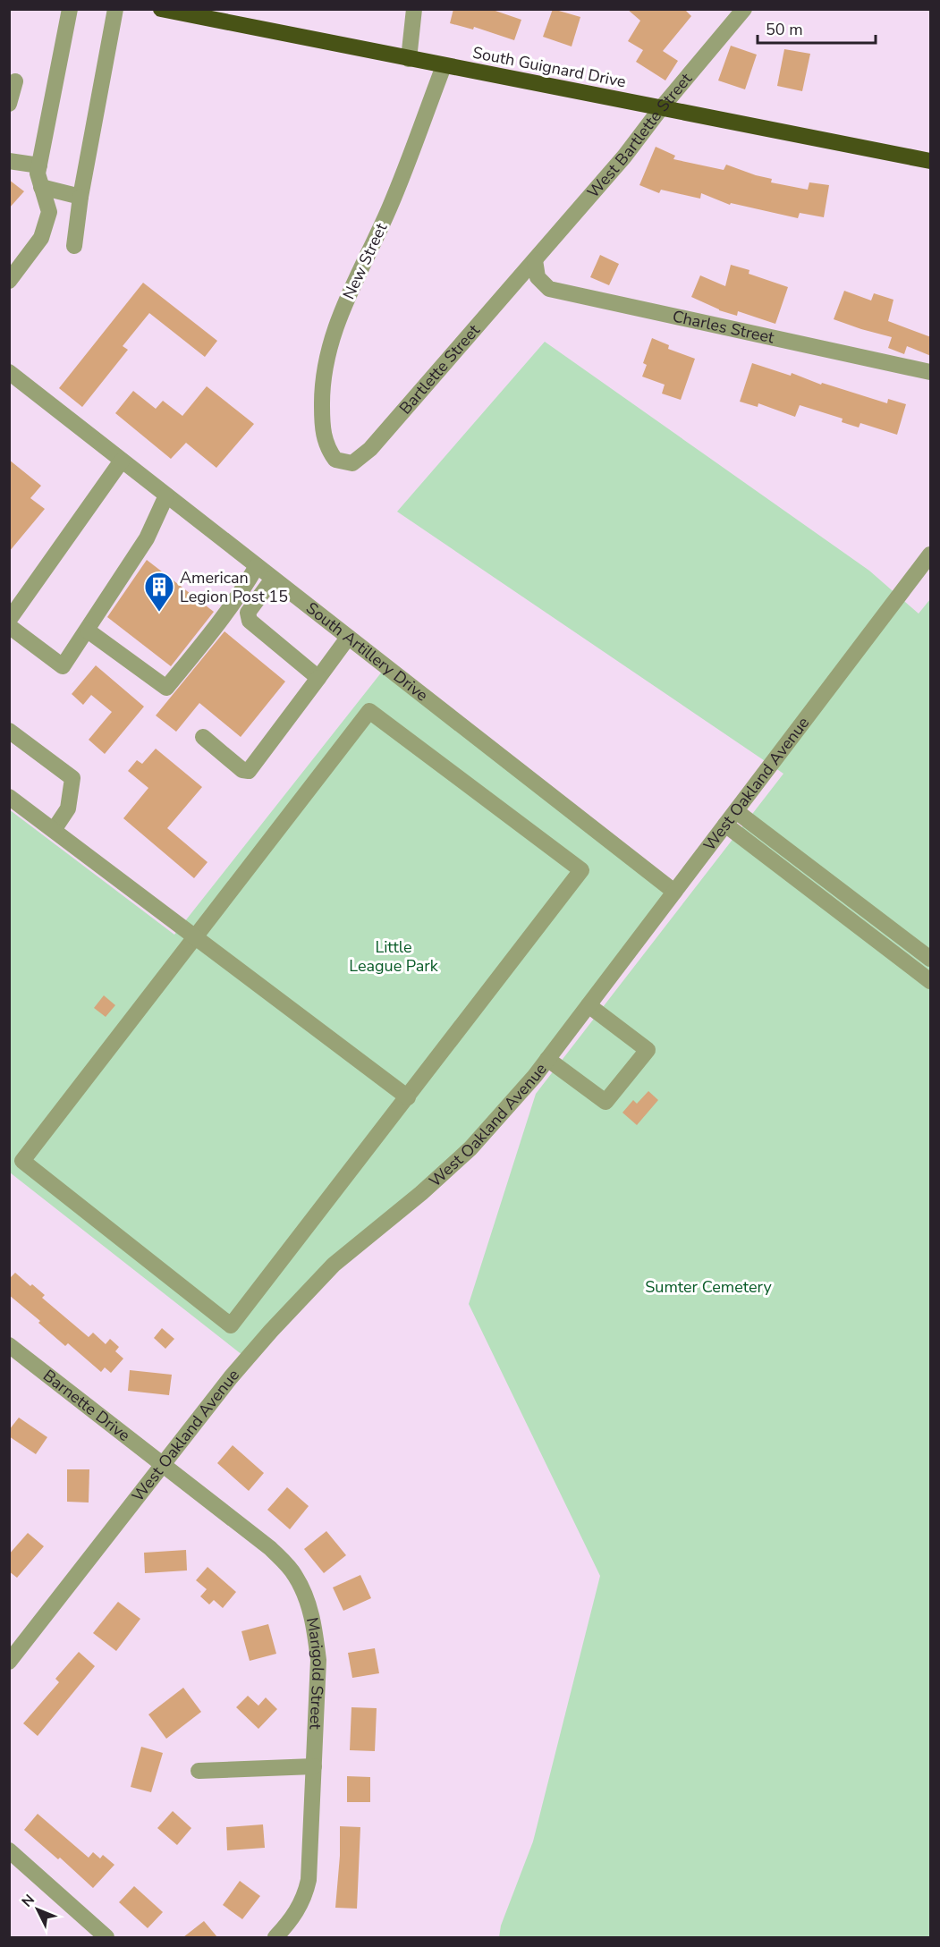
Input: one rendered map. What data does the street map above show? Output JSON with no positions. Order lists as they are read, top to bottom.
{
  "streets": {
    "highway": ["South Guignard Drive"],
    "street": [
      "West Bartlette Street",
      "New Street",
      "Charles Street",
      "Bartlette Street",
      "South Artillery Drive",
      "West Oakland Avenue",
      "Barnette Drive",
      "Marigold Street"
    ]
  },
  "crossings": [
    ["South Guignard Drive", "West Bartlette Street"],
    ["South Guignard Drive", "New Street"],
    ["West Bartlette Street", "Charles Street"],
    ["West Bartlette Street", "Bartlette Street"],
    ["New Street", "Bartlette Street"],
    ["Charles Street", "Bartlette Street"],
    ["South Artillery Drive", "West Oakland Avenue"],
    ["West Oakland Avenue", "Barnette Drive"],
    ["West Oakland Avenue", "Marigold Street"],
    ["Barnette Drive", "Marigold Street"]
  ],
  "parks": ["Little League Park", "Sumter Cemetery"],
  "places": {
    "building": ["American Legion Post 15"]
  },
  "scale_bar": "50 m",
  "north": "top left"
}
